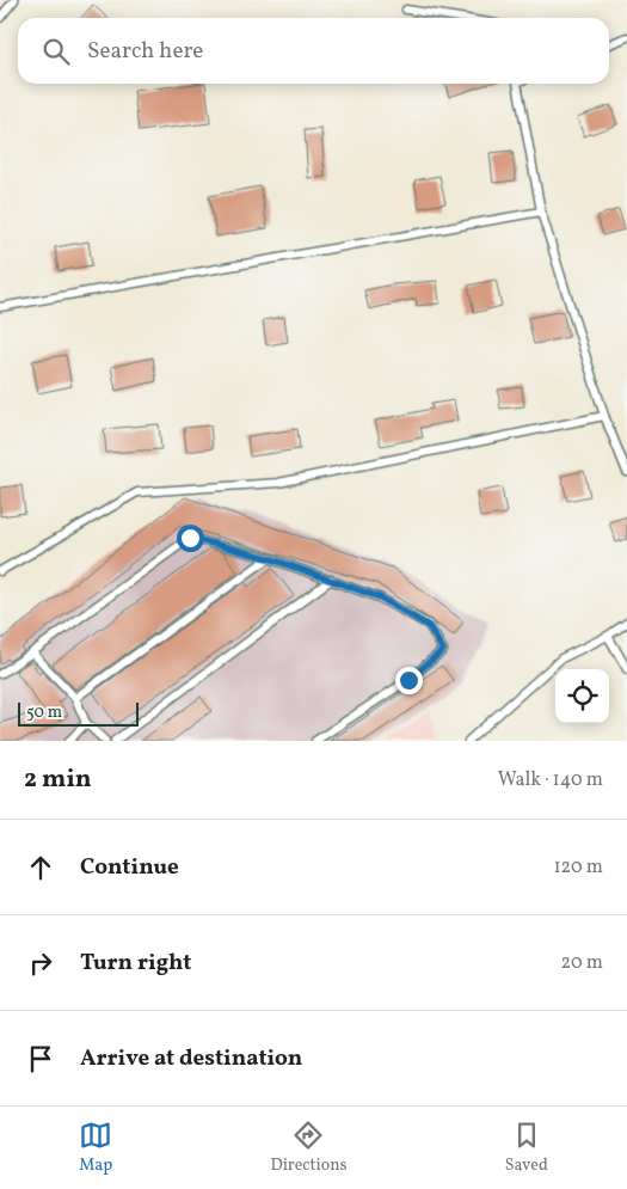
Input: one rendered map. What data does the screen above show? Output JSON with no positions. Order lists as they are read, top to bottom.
{
  "scale_bar": "50 m",
  "page": {
    "search": "Search here",
    "scale": "50 m",
    "heading": ["2 min", "Walk · 140 m"],
    "list": [
      ["Continue", "120 m"],
      ["Turn right", "20 m"],
      "Arrive at destination"
    ],
    "nav": ["Map", "Directions", "Saved"]
  }
}
